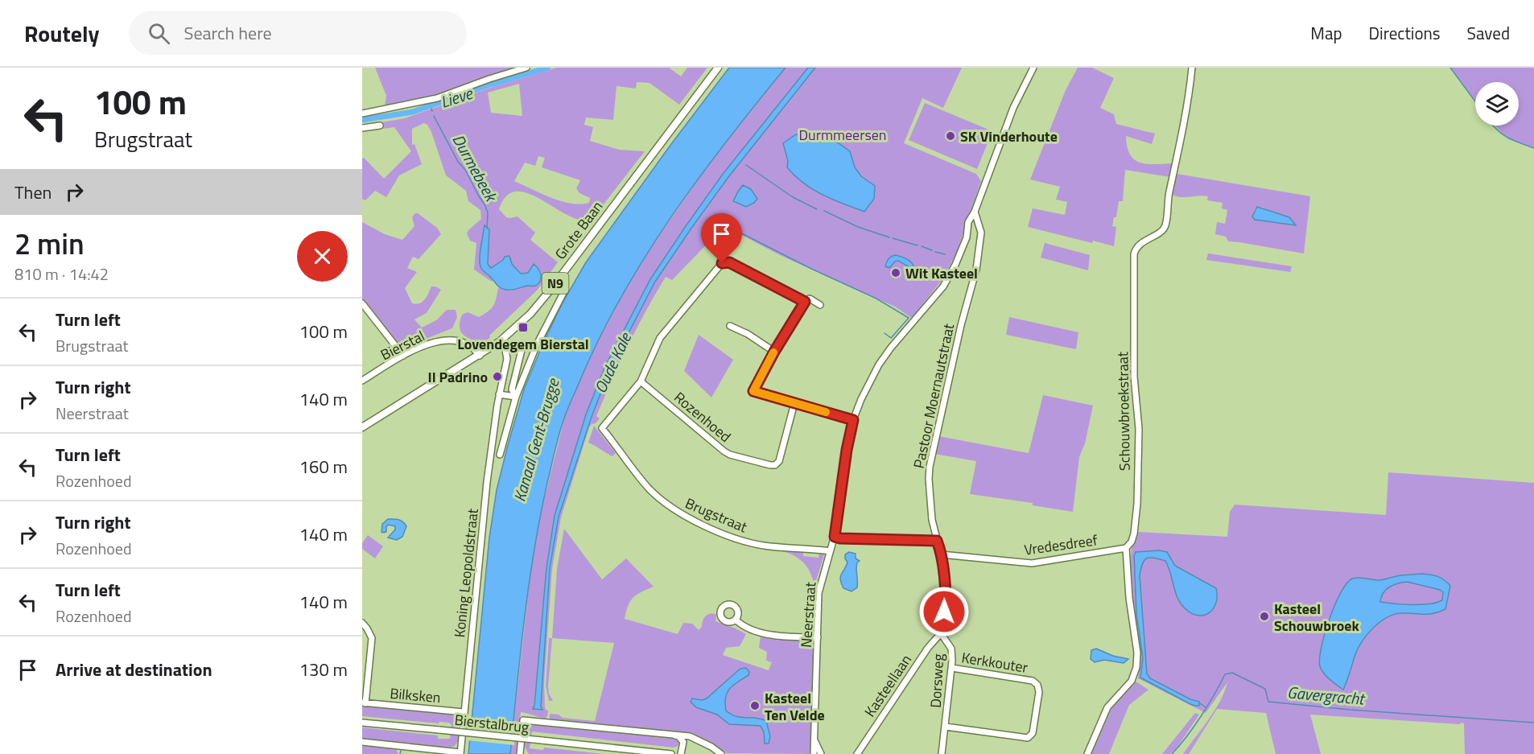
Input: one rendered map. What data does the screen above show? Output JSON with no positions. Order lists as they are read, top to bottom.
{
  "streets": {
    "main road": ["Grote Baan", "N9"],
    "street": [
      "Bierstal",
      "Pastoor Moernautstraat",
      "Schouwbroekstraat",
      "Rozenhoed",
      "Brugstraat",
      "Vredesdreef",
      "Koning Leopoldstraat",
      "Neerstraat",
      "Kerkkouter",
      "Dorsweg",
      "Kasteellaan",
      "Bilksken",
      "Bierstalbrug"
    ]
  },
  "crossings": [
    ["Grote Baan", "Bierstal"],
    ["Grote Baan", "Koning Leopoldstraat"],
    ["Pastoor Moernautstraat", "Vredesdreef"],
    ["Pastoor Moernautstraat", "Neerstraat"],
    ["Pastoor Moernautstraat", "Dorsweg"],
    ["Schouwbroekstraat", "Vredesdreef"],
    ["Rozenhoed", "Brugstraat"],
    ["Brugstraat", "Neerstraat"],
    ["Vredesdreef", "Dorsweg"],
    ["Koning Leopoldstraat", "Bilksken"],
    ["Kerkkouter", "Dorsweg"],
    ["Dorsweg", "Kasteellaan"]
  ],
  "water": [
    "Lieve",
    "Durmebeek",
    "Oude Kale",
    "Kanaal Gent-Brugge",
    "Gavergracht"
  ],
  "parks": ["Durmmeersen"],
  "places": {
    "other": [
      "SK Vinderhoute",
      "Wit Kasteel",
      "Il Padrino",
      "Kasteel Schouwbroek",
      "Kasteel Ten Velde"
    ],
    "transit": ["Lovendegem Bierstal"]
  },
  "page": {
    "header": "Routely",
    "search": "Search here",
    "nav": ["Map", "Directions", "Saved"],
    "turn": ["100 m", "Brugstraat"],
    "then": "Then",
    "heading": ["2 min", "810 m · 14:42"],
    "list": [
      {
        "name": "Turn left",
        "note": "Brugstraat",
        "value": "100 m"
      },
      {
        "name": "Turn right",
        "note": "Neerstraat",
        "value": "140 m"
      },
      {
        "name": "Turn left",
        "note": "Rozenhoed",
        "value": "160 m"
      },
      {
        "name": "Turn right",
        "note": "Rozenhoed",
        "value": "140 m"
      },
      {
        "name": "Turn left",
        "note": "Rozenhoed",
        "value": "140 m"
      },
      {
        "name": "Arrive at destination",
        "value": "130 m"
      }
    ]
  }
}
